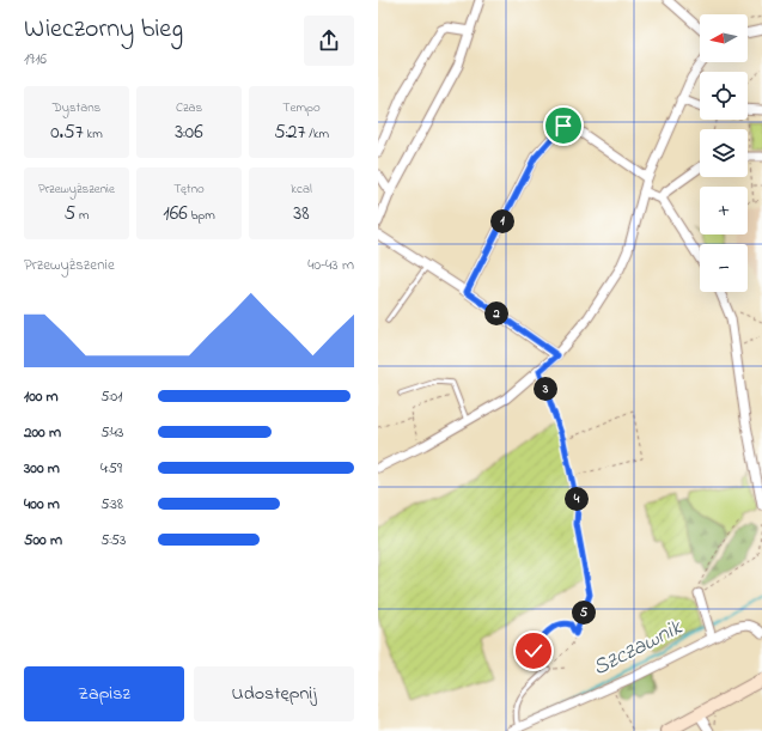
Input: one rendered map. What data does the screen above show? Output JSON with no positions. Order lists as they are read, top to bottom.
{
  "water": ["Szczawnik"],
  "north": "left",
  "page": {
    "heading": ["Wieczorny bieg", "19:16"],
    "map_buttons": ["+", "−"],
    "stats": [
      ["Dystans", "0.57 km"],
      ["Czas", "3:06"],
      ["Tempo", "5:27 /km"],
      ["Przewyższenie", "5 m"],
      ["Tętno", "166 bpm"],
      ["kcal", "38"]
    ],
    "pins": [
      "1",
      "2",
      "3",
      "4",
      "5"
    ],
    "chart": ["Przewyższenie", "40–43 m"],
    "list": [
      {
        "name": "100 m",
        "note": "5:01"
      },
      {
        "name": "200 m",
        "note": "5:43"
      },
      {
        "name": "300 m",
        "note": "4:59"
      },
      {
        "name": "400 m",
        "note": "5:38"
      },
      {
        "name": "500 m",
        "note": "5:53"
      }
    ],
    "buttons": ["Zapisz", "Udostępnij"]
  }
}
